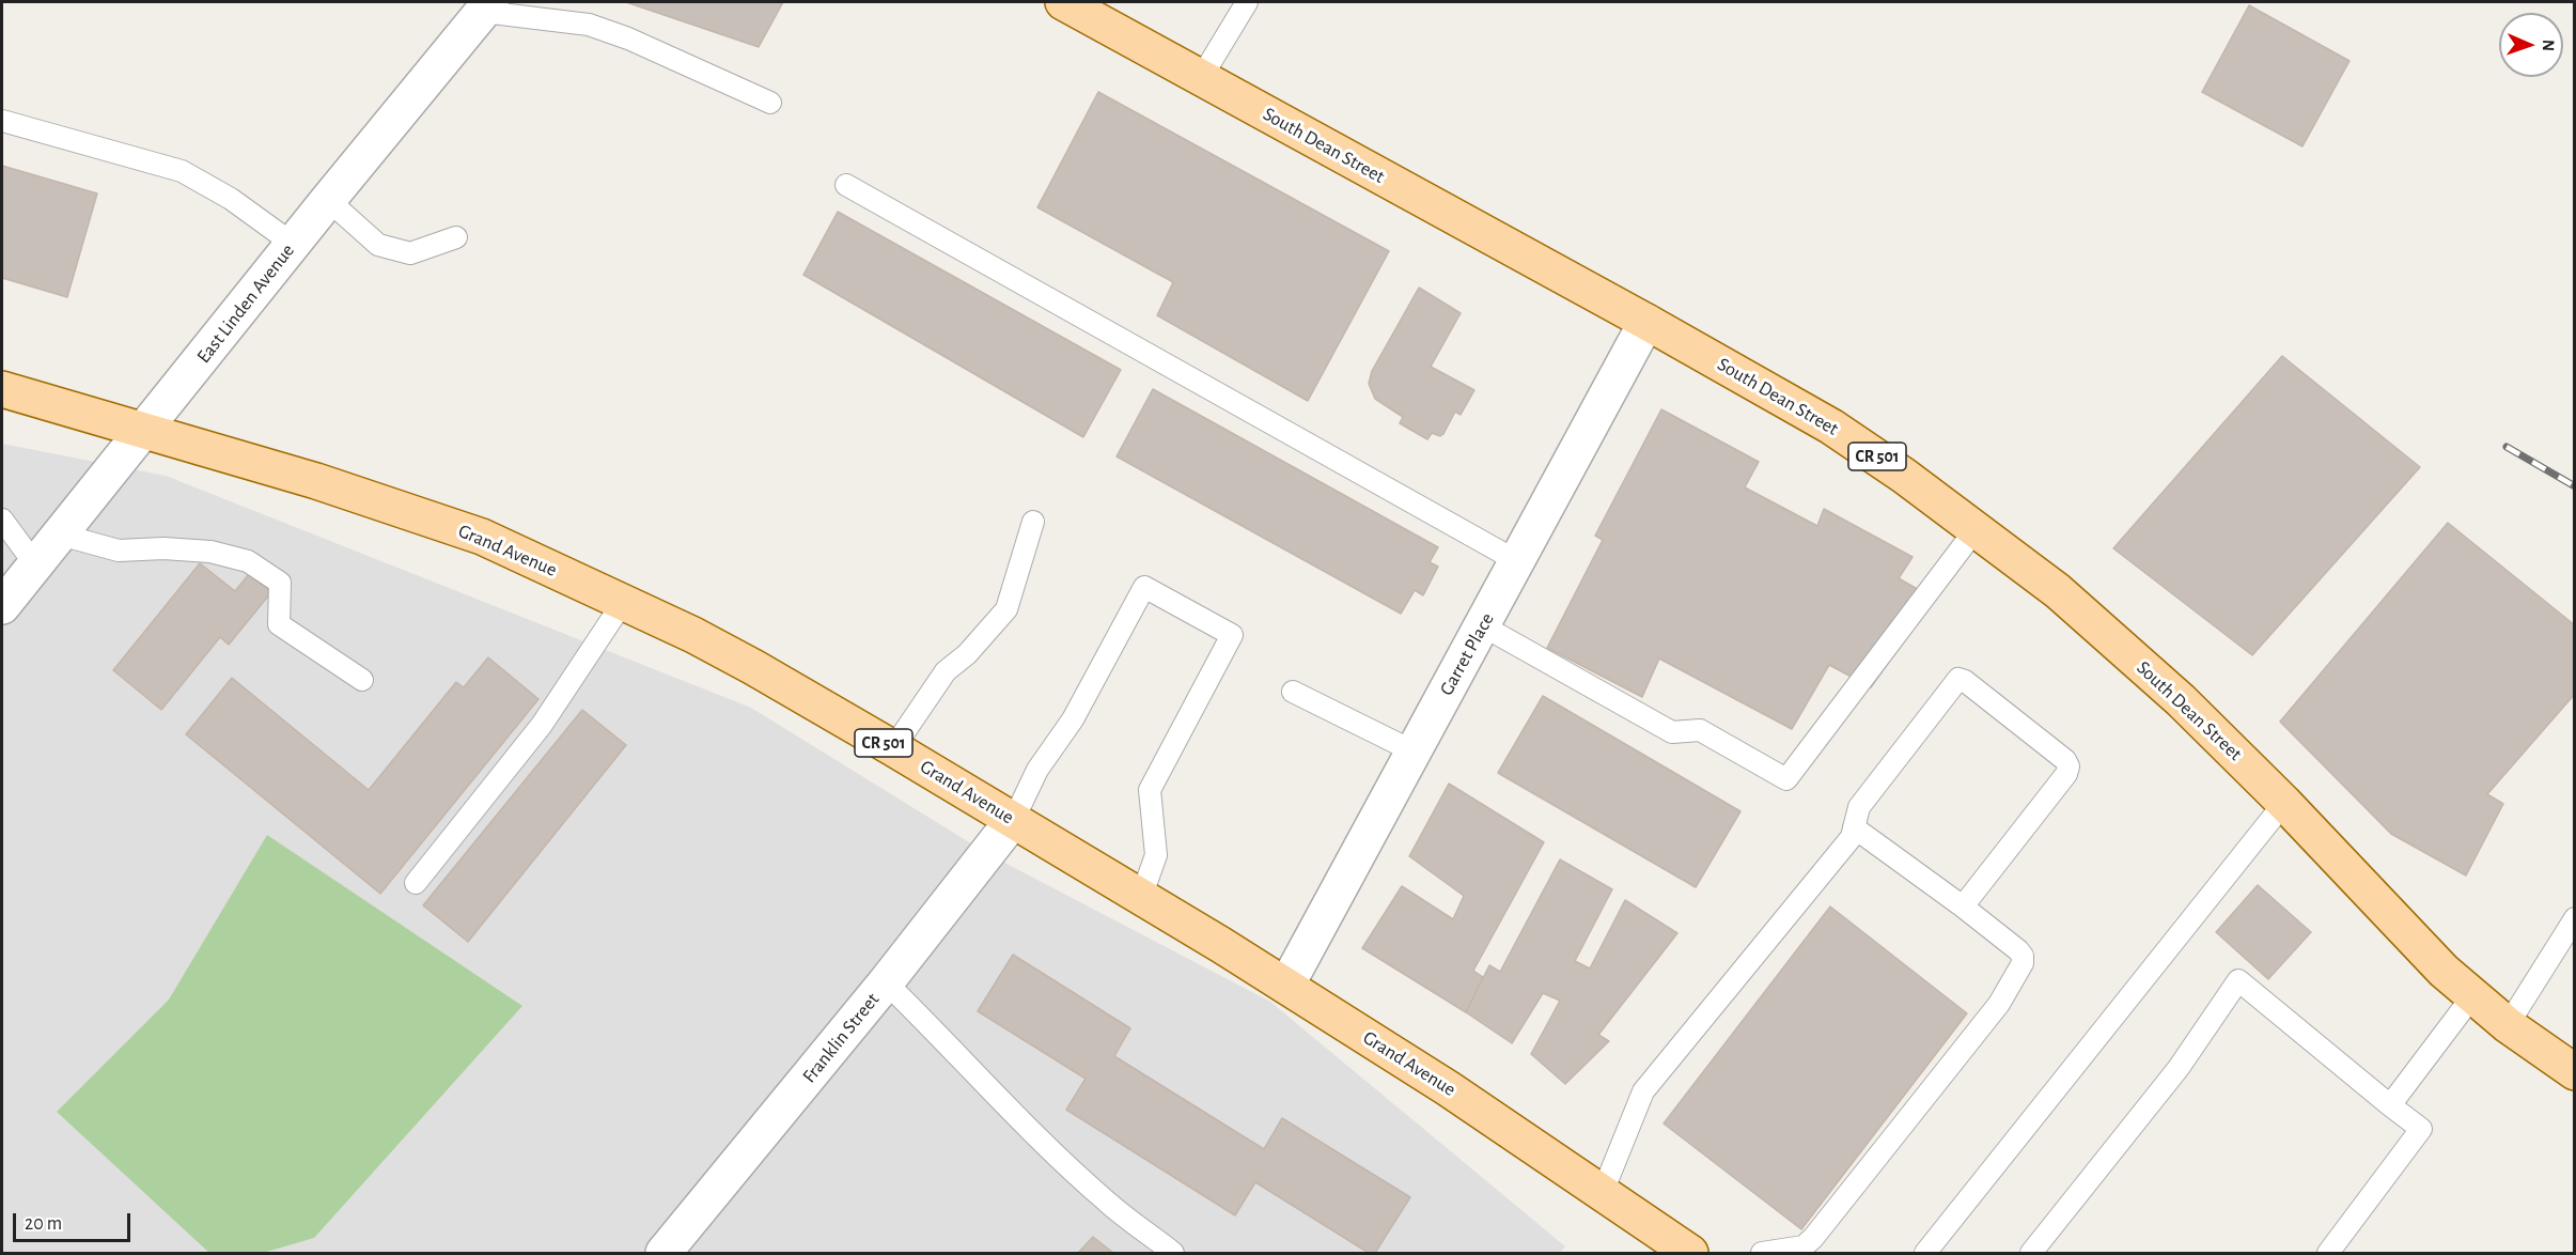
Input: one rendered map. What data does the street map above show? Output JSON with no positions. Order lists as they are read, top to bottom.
{
  "streets": {
    "main road": ["South Dean Street", "CR 501", "Grand Avenue"],
    "street": ["East Linden Avenue", "Garret Place", "Franklin Street"]
  },
  "crossings": [
    ["South Dean Street", "Garret Place"],
    ["East Linden Avenue", "Grand Avenue"],
    ["Grand Avenue", "Garret Place"],
    ["Grand Avenue", "Franklin Street"]
  ],
  "scale_bar": "20 m",
  "north": "right"
}
